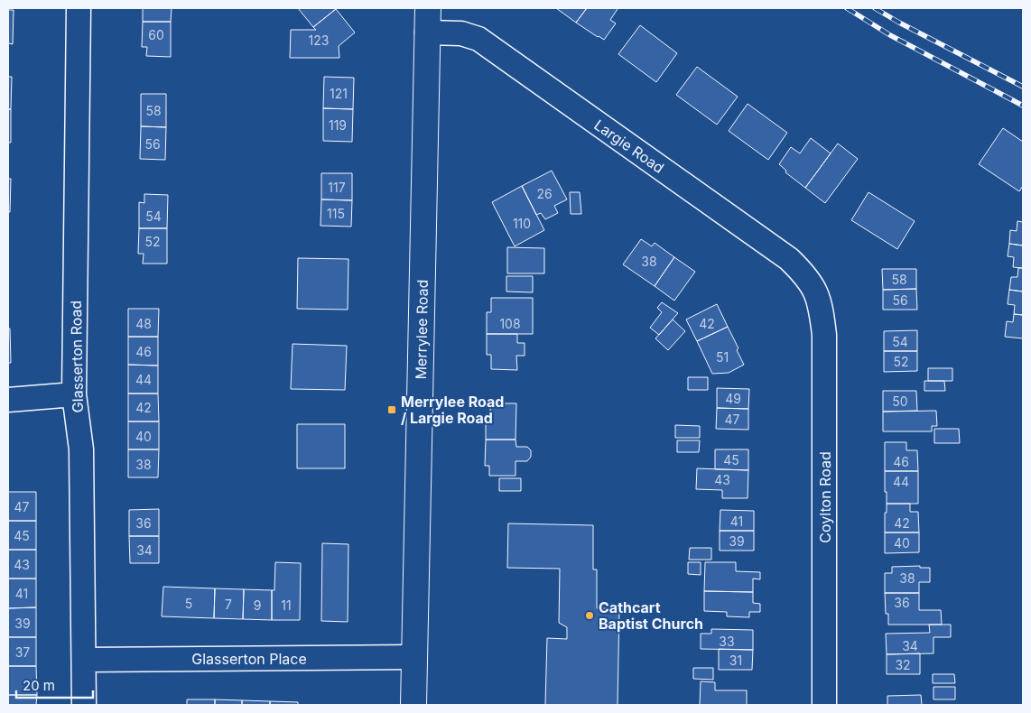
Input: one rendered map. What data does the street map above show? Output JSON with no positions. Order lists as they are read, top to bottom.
{
  "streets": {
    "main road": ["Merrylee Road"],
    "street": [
      "Largie Road",
      "Glasserton Road",
      "Coylton Road",
      "Glasserton Place"
    ]
  },
  "crossings": [
    ["Largie Road", "Merrylee Road"],
    ["Largie Road", "Coylton Road"],
    ["Merrylee Road", "Glasserton Place"],
    ["Glasserton Road", "Glasserton Place"]
  ],
  "places": {
    "transit": ["Merrylee Road / Largie Road"],
    "other": ["Cathcart Baptist Church"]
  },
  "house_numbers": [
    "60",
    "123",
    "121",
    "58",
    "119",
    "56",
    "117",
    "26",
    "115",
    "54",
    "110",
    "52",
    "38",
    "58",
    "56",
    "48",
    "108",
    "42",
    "54",
    "46",
    "51",
    "52",
    "44",
    "49",
    "50",
    "42",
    "47",
    "40",
    "45",
    "46",
    "38",
    "43",
    "44",
    "47",
    "41",
    "36",
    "42",
    "45",
    "39",
    "40",
    "34",
    "43",
    "38",
    "41",
    "36",
    "5",
    "7",
    "9",
    "11",
    "39",
    "33",
    "34",
    "37",
    "31",
    "32"
  ],
  "scale_bar": "20 m"
}
